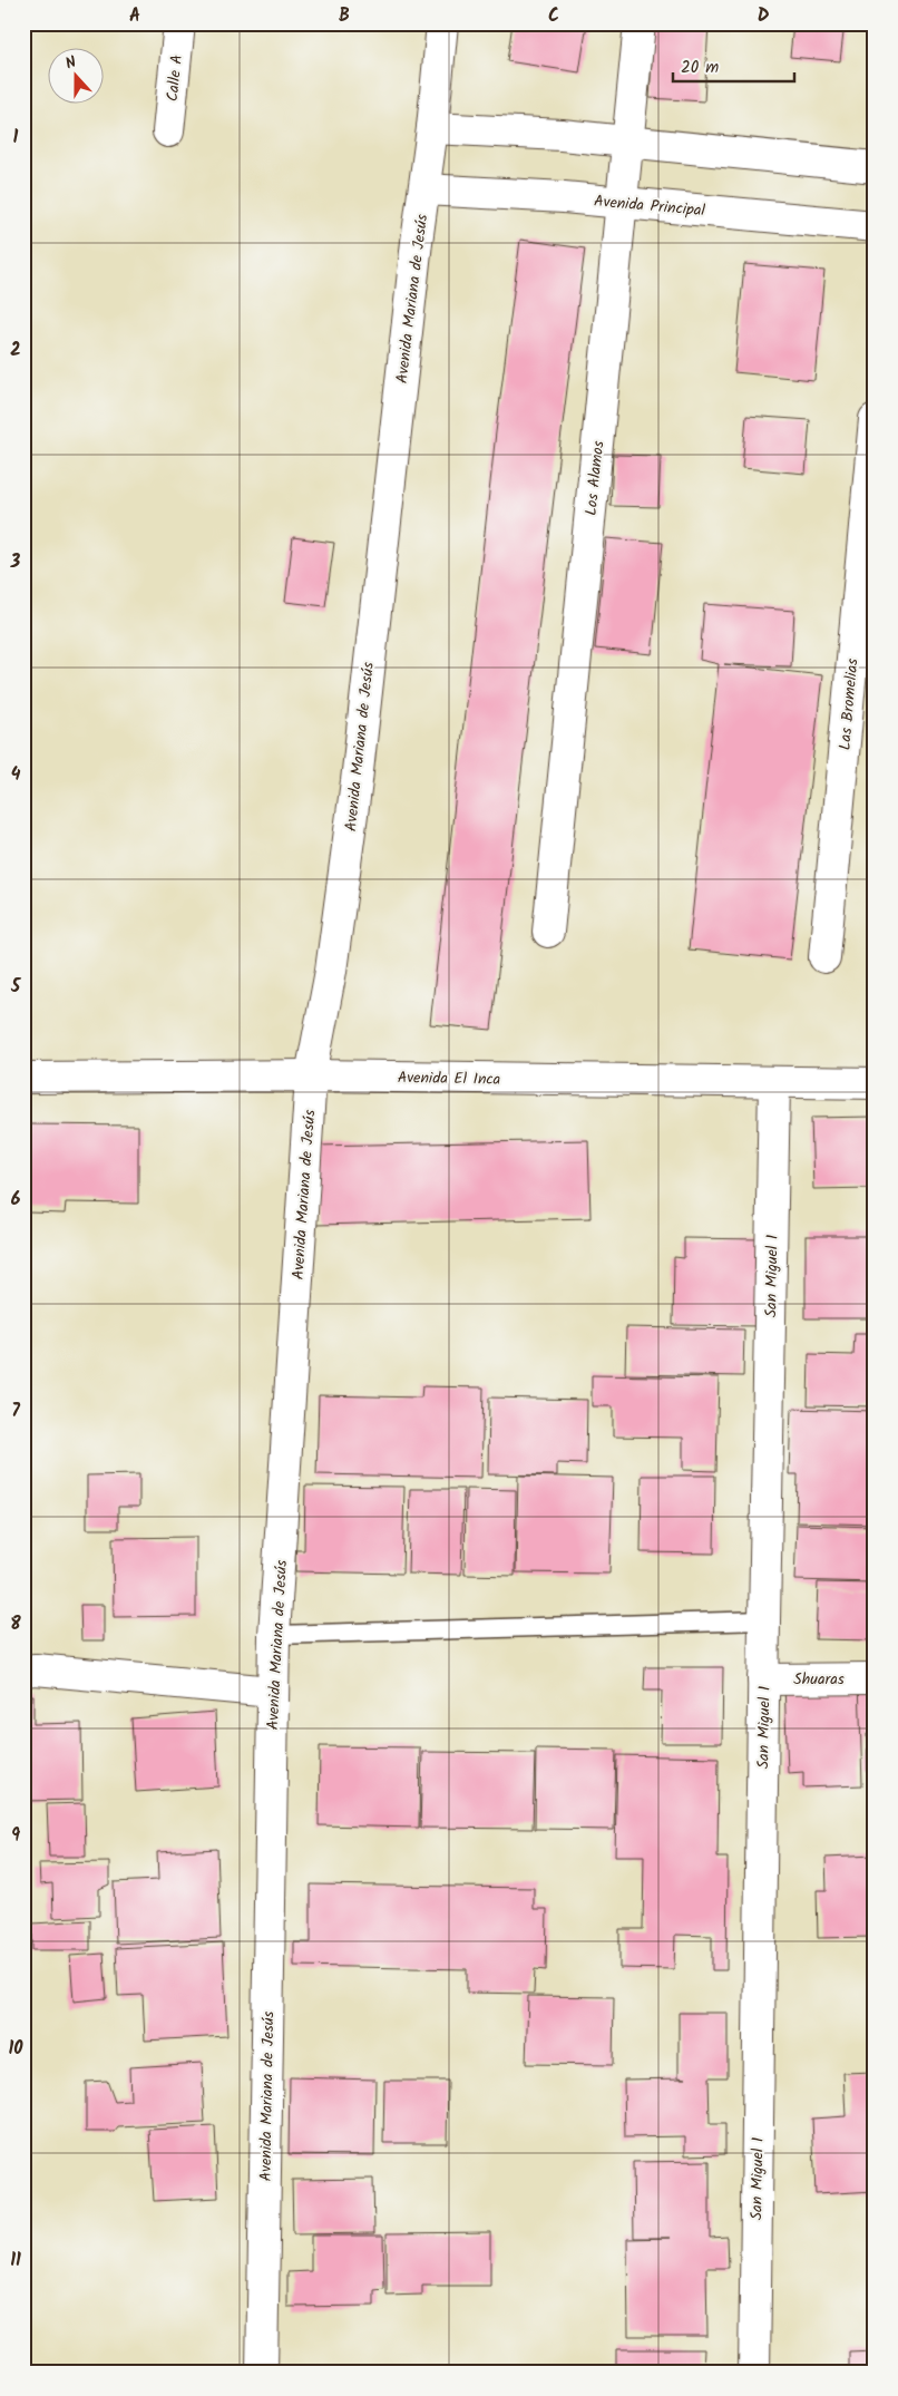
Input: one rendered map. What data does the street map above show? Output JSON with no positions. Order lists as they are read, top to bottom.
{
  "streets": {
    "street": [
      "Calle A",
      "Avenida Principal",
      "Avenida Mariana de Jesús",
      "Los Alamos",
      "Las Bromelias",
      "Avenida El Inca",
      "San Miguel 1",
      "Shuaras"
    ]
  },
  "crossings": [
    ["Avenida Principal", "Avenida Mariana de Jesús"],
    ["Avenida Principal", "Los Alamos"],
    ["Avenida Mariana de Jesús", "Avenida El Inca"],
    ["Avenida El Inca", "San Miguel 1"],
    ["San Miguel 1", "Shuaras"]
  ],
  "scale_bar": "20 m",
  "north": "top",
  "grid": {
    "columns": [
      "A",
      "B",
      "C",
      "D"
    ],
    "rows": [
      "1",
      "2",
      "3",
      "4",
      "5",
      "6",
      "7",
      "8",
      "9",
      "10",
      "11"
    ]
  }
}
